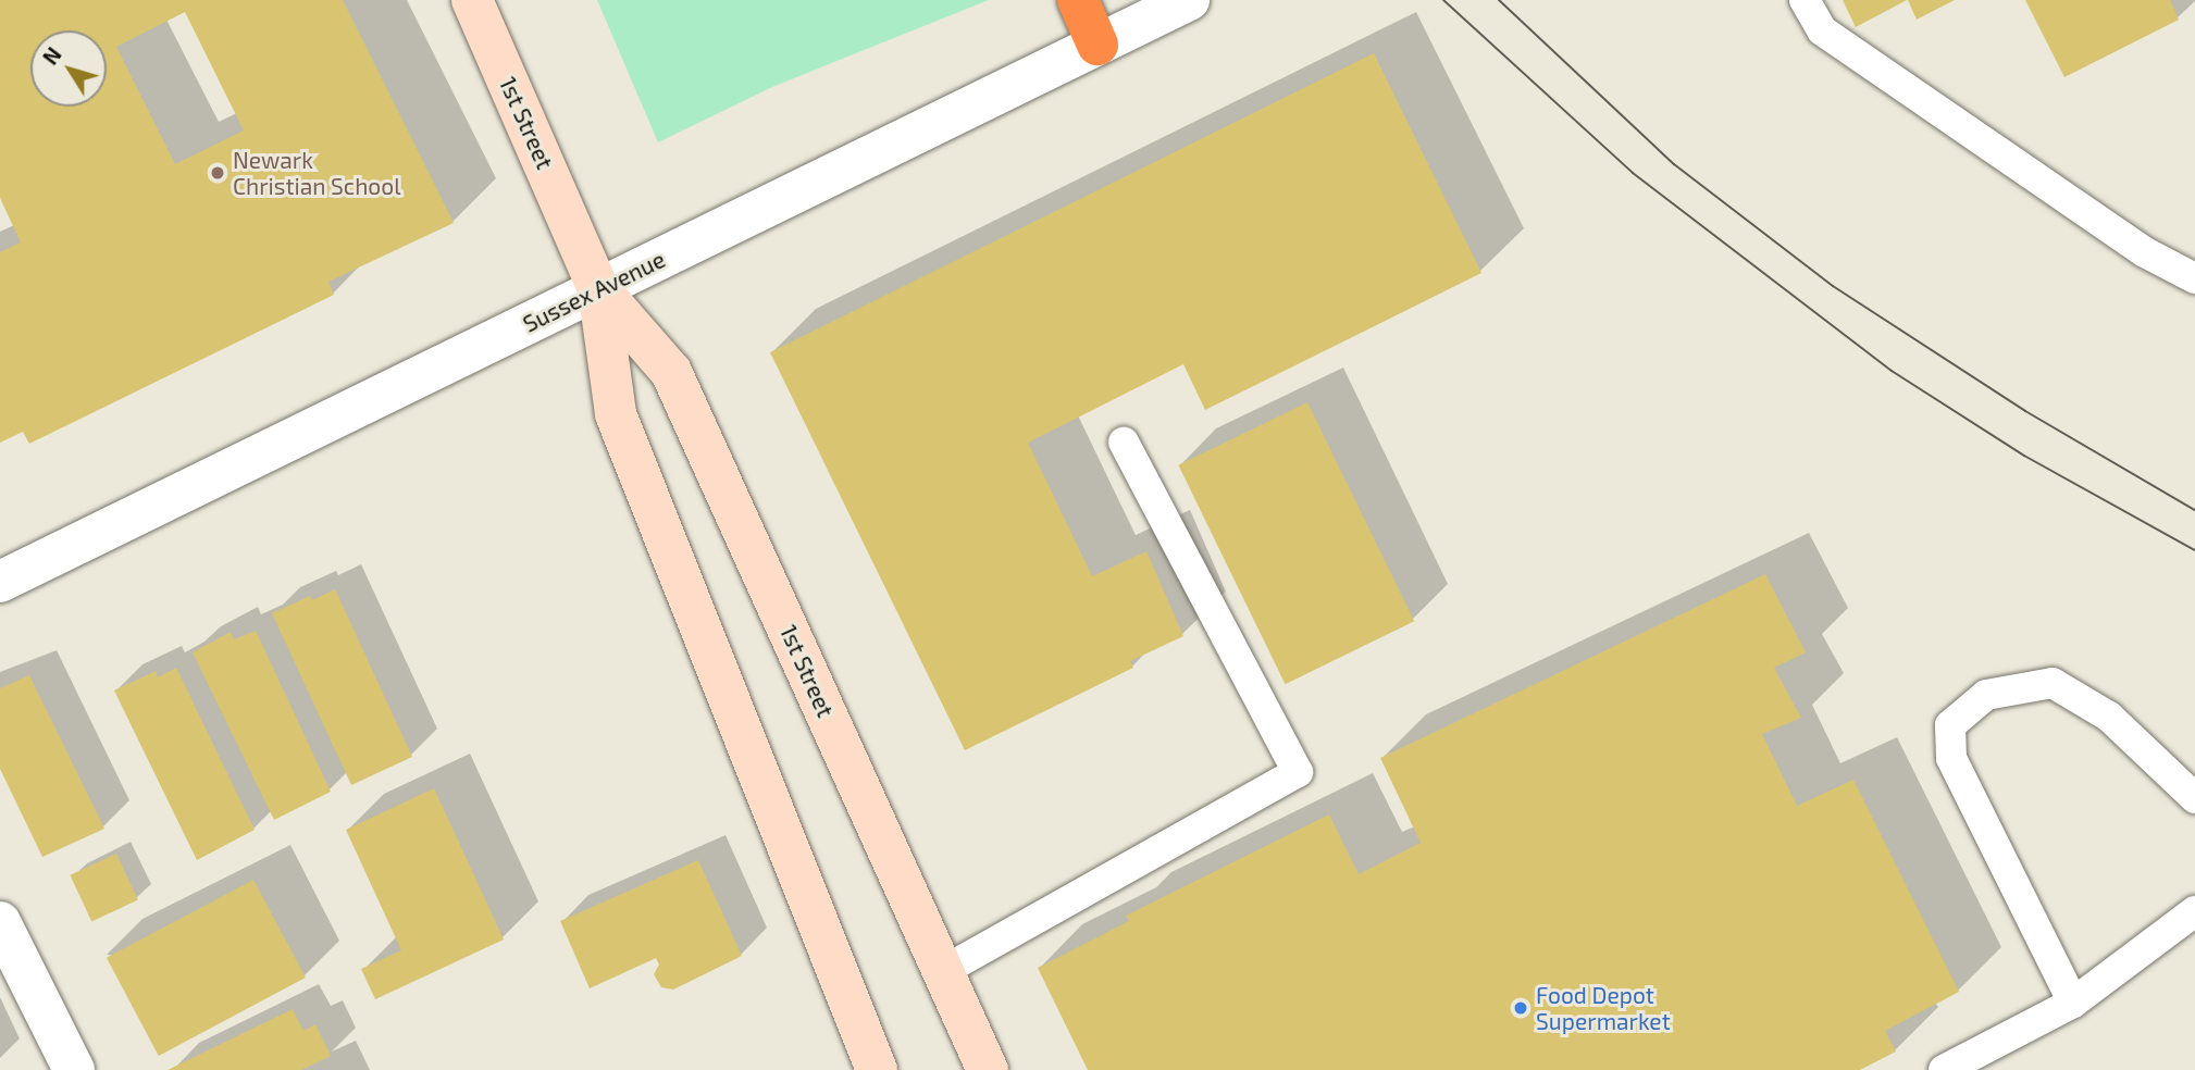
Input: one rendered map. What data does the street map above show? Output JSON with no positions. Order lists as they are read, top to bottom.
{
  "streets": {
    "main road": ["1st Street"],
    "street": ["Sussex Avenue"]
  },
  "crossings": [
    ["1st Street", "Sussex Avenue"]
  ],
  "places": ["Newark Christian School", "Food Depot Supermarket"],
  "north": "top left"
}
